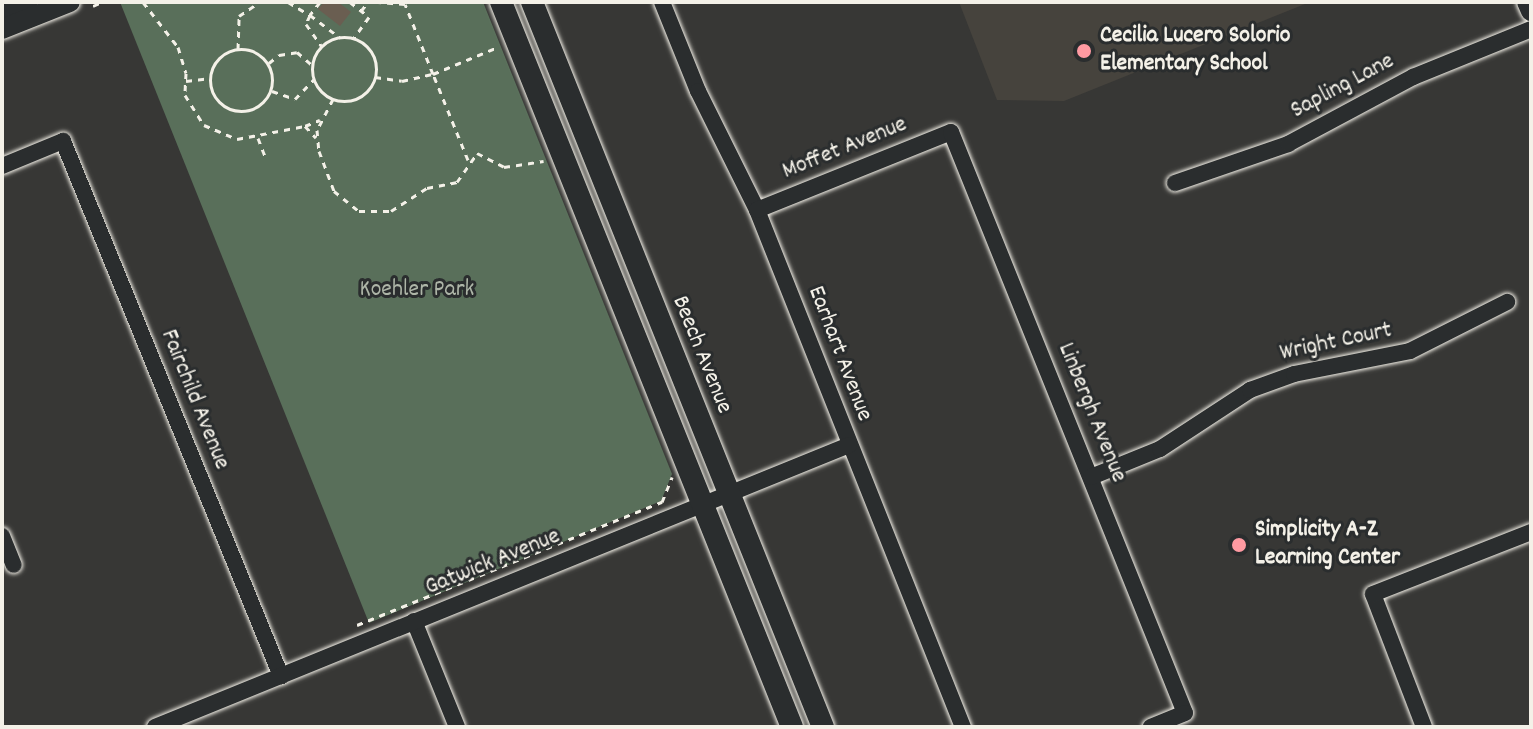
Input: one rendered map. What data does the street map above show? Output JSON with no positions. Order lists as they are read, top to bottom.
{
  "streets": {
    "main road": ["Beech Avenue"],
    "street": [
      "Sapling Lane",
      "Moffet Avenue",
      "Wright Court",
      "Earhart Avenue",
      "Fairchild Avenue",
      "Linbergh Avenue",
      "Gatwick Avenue"
    ]
  },
  "crossings": [
    ["Moffet Avenue", "Earhart Avenue"],
    ["Moffet Avenue", "Linbergh Avenue"],
    ["Wright Court", "Linbergh Avenue"],
    ["Earhart Avenue", "Gatwick Avenue"],
    ["Beech Avenue", "Gatwick Avenue"],
    ["Fairchild Avenue", "Gatwick Avenue"]
  ],
  "parks": ["Koehler Park"],
  "places": ["Cecilia Lucero Solorio Elementary School", "Simplicity A-Z Learning Center"]
}
